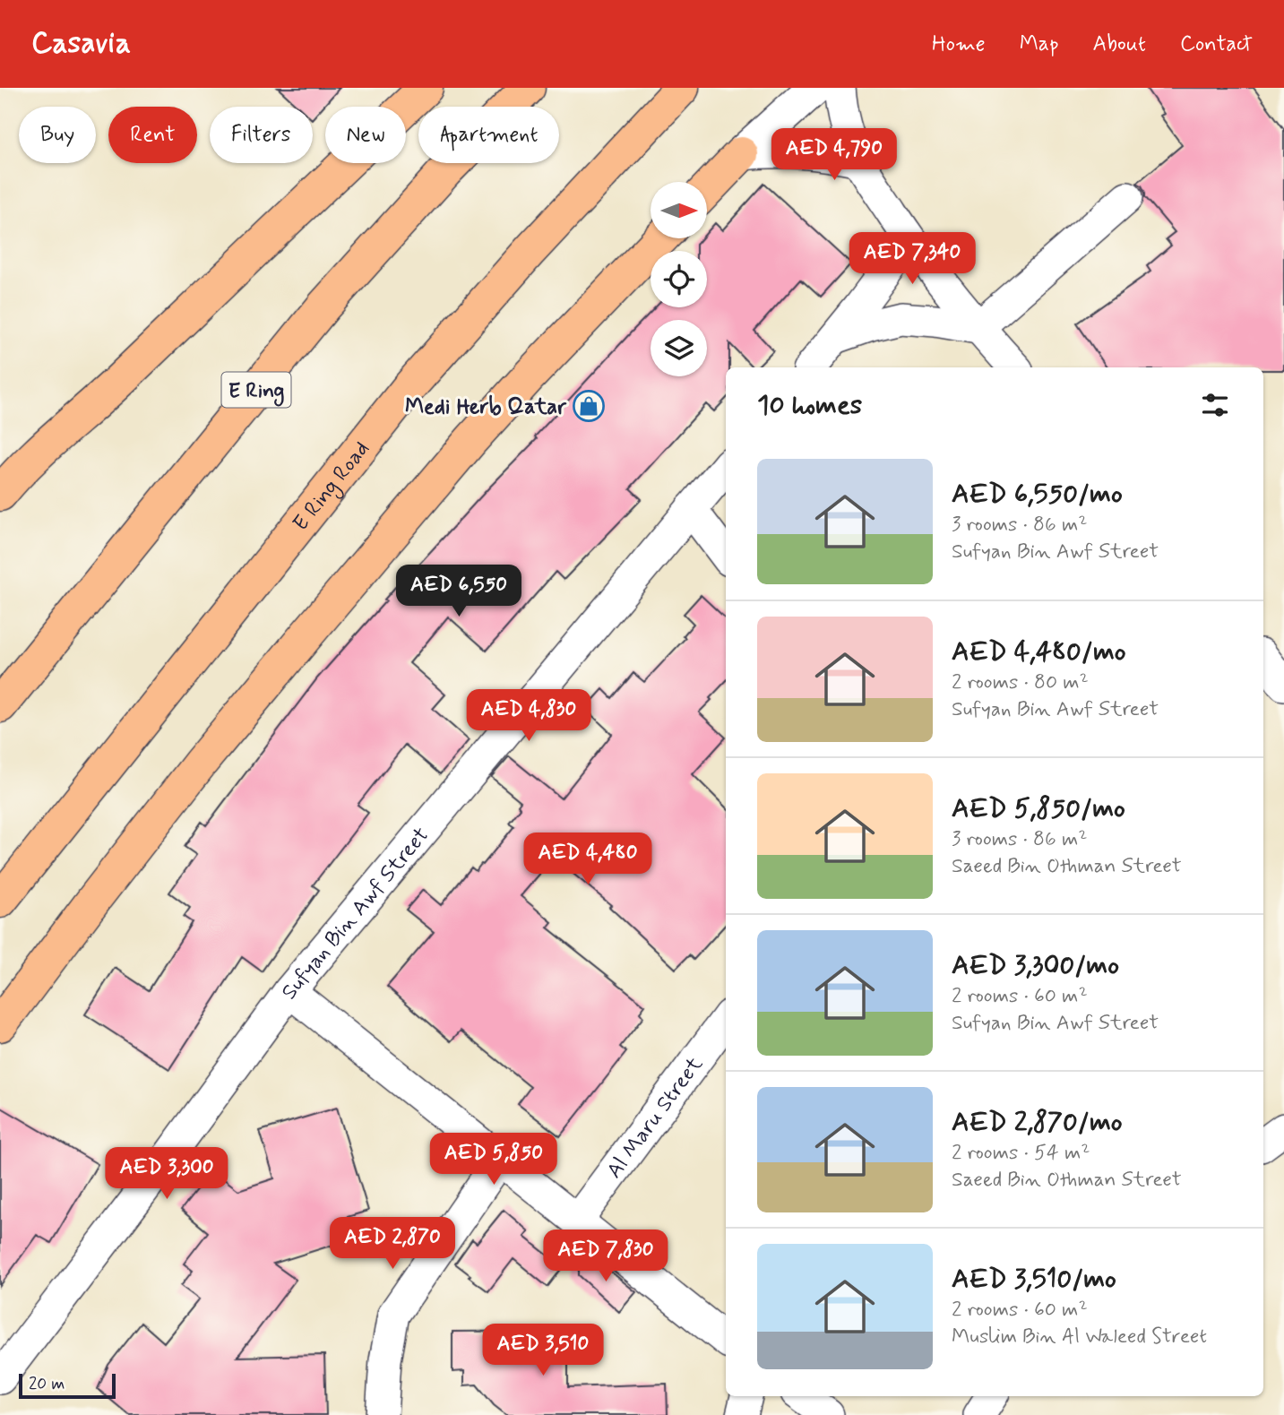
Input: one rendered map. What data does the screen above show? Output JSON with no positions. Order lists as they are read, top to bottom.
{
  "streets": {
    "highway": ["E Ring", "E Ring Road"],
    "street": ["Sufyan Bin Awf Street", "Al Maru Street"]
  },
  "places": {
    "shop": ["Medi Herb Qatar"]
  },
  "scale_bar": "20 m",
  "north": "right",
  "page": {
    "header": "Casavia",
    "nav": [
      "Home",
      "Map",
      "About",
      "Contact"
    ],
    "chip": [
      "Buy",
      "Rent",
      "Filters",
      "New",
      "Apartment"
    ],
    "price": [
      "AED 4,790",
      "AED 7,340",
      "AED 6,550",
      "AED 4,830",
      "AED 4,480",
      "AED 5,850",
      "AED 3,300",
      "AED 2,870",
      "AED 7,830",
      "AED 3,510"
    ],
    "heading": "10 homes",
    "list": [
      {
        "name": "AED 6,550/mo",
        "note": "3 rooms · 86 m² · Sufyan Bin Awf Street"
      },
      {
        "name": "AED 4,480/mo",
        "note": "2 rooms · 80 m² · Sufyan Bin Awf Street"
      },
      {
        "name": "AED 5,850/mo",
        "note": "3 rooms · 86 m² · Saeed Bin Othman Street"
      },
      {
        "name": "AED 3,300/mo",
        "note": "2 rooms · 60 m² · Sufyan Bin Awf Street"
      },
      {
        "name": "AED 2,870/mo",
        "note": "2 rooms · 54 m² · Saeed Bin Othman Street"
      },
      {
        "name": "AED 3,510/mo",
        "note": "2 rooms · 60 m² · Muslim Bin Al Waleed Street"
      }
    ],
    "scale": "20 m"
  }
}
